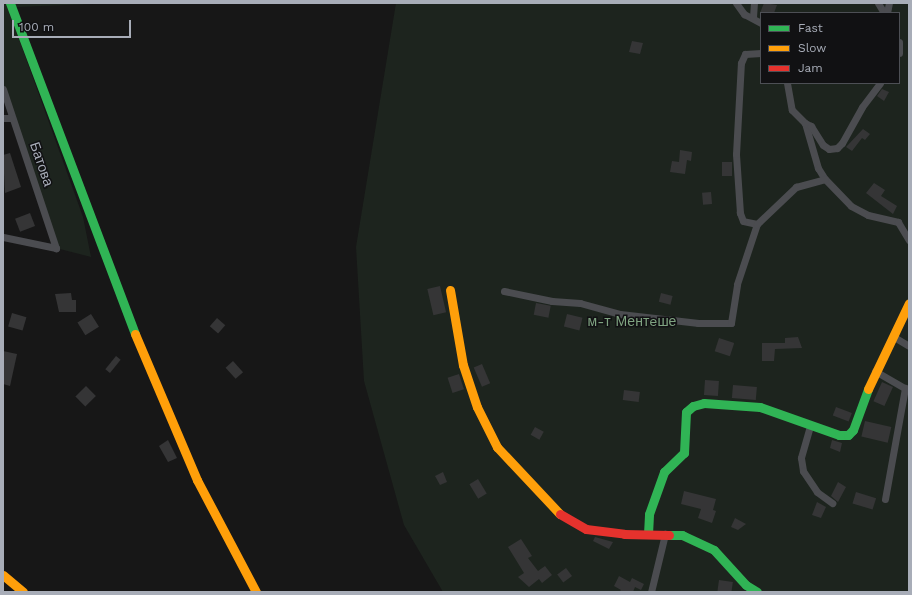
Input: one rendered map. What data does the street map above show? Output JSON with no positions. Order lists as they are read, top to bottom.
{
  "streets": {
    "street": ["Батова"]
  },
  "parks": ["м-т Ментeше"],
  "legend": ["Fast", "Slow", "Jam"],
  "scale_bar": "100 m"
}
